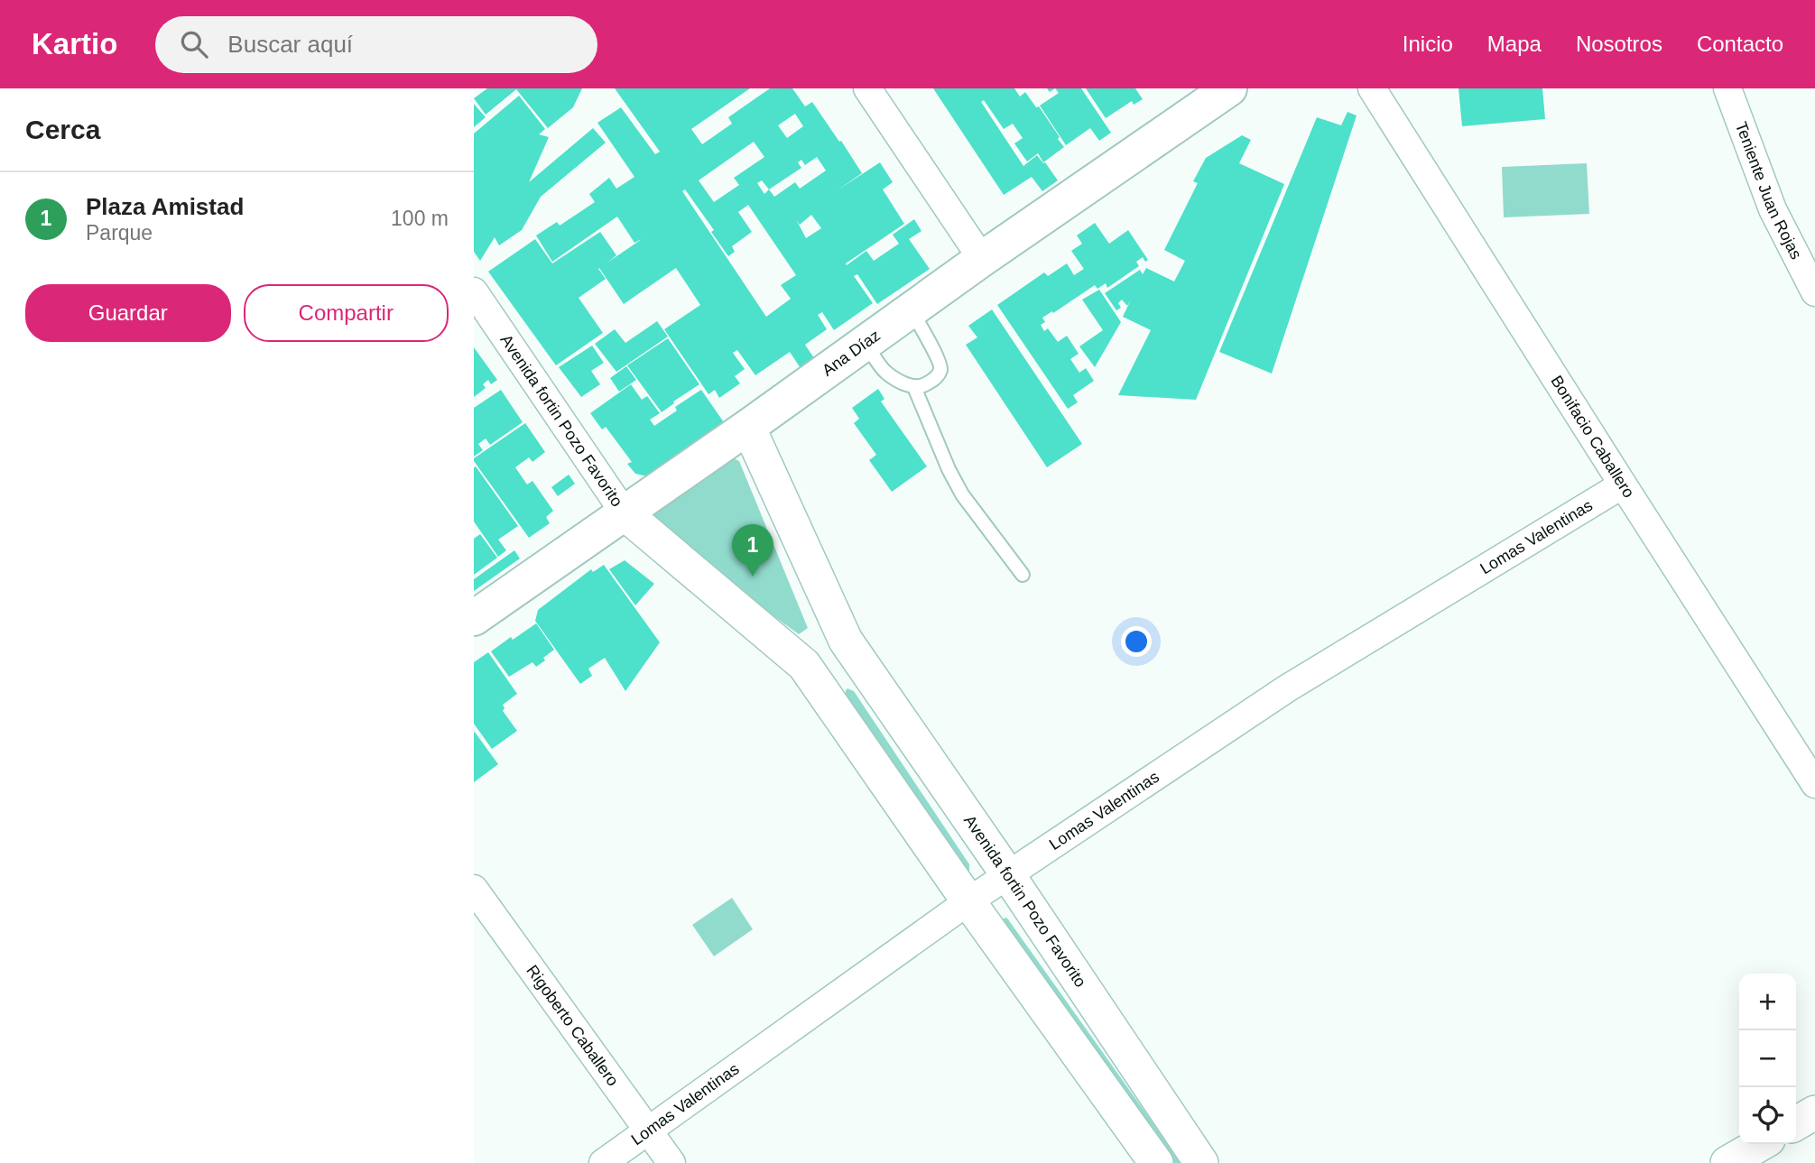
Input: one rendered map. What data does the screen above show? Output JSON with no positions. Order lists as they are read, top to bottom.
{
  "streets": {
    "main road": ["Ana Díaz"],
    "street": [
      "Teniente Juan Rojas",
      "Avenida fortin Pozo Favorito",
      "Bonifacio Caballero",
      "Lomas Valentinas",
      "Rigoberto Caballero"
    ]
  },
  "crossings": [
    ["Ana Díaz", "Avenida fortin Pozo Favorito"],
    ["Avenida fortin Pozo Favorito", "Lomas Valentinas"],
    ["Bonifacio Caballero", "Lomas Valentinas"],
    ["Lomas Valentinas", "Rigoberto Caballero"]
  ],
  "page": {
    "header": "Kartio",
    "search": "Buscar aquí",
    "nav": [
      "Inicio",
      "Mapa",
      "Nosotros",
      "Contacto"
    ],
    "heading": "Cerca",
    "list": [
      {
        "mark": "1",
        "name": "Plaza Amistad",
        "note": "Parque",
        "value": "100 m"
      }
    ],
    "buttons": ["Guardar", "Compartir"],
    "pins": "1",
    "map_buttons": ["+", "−"]
  }
}
